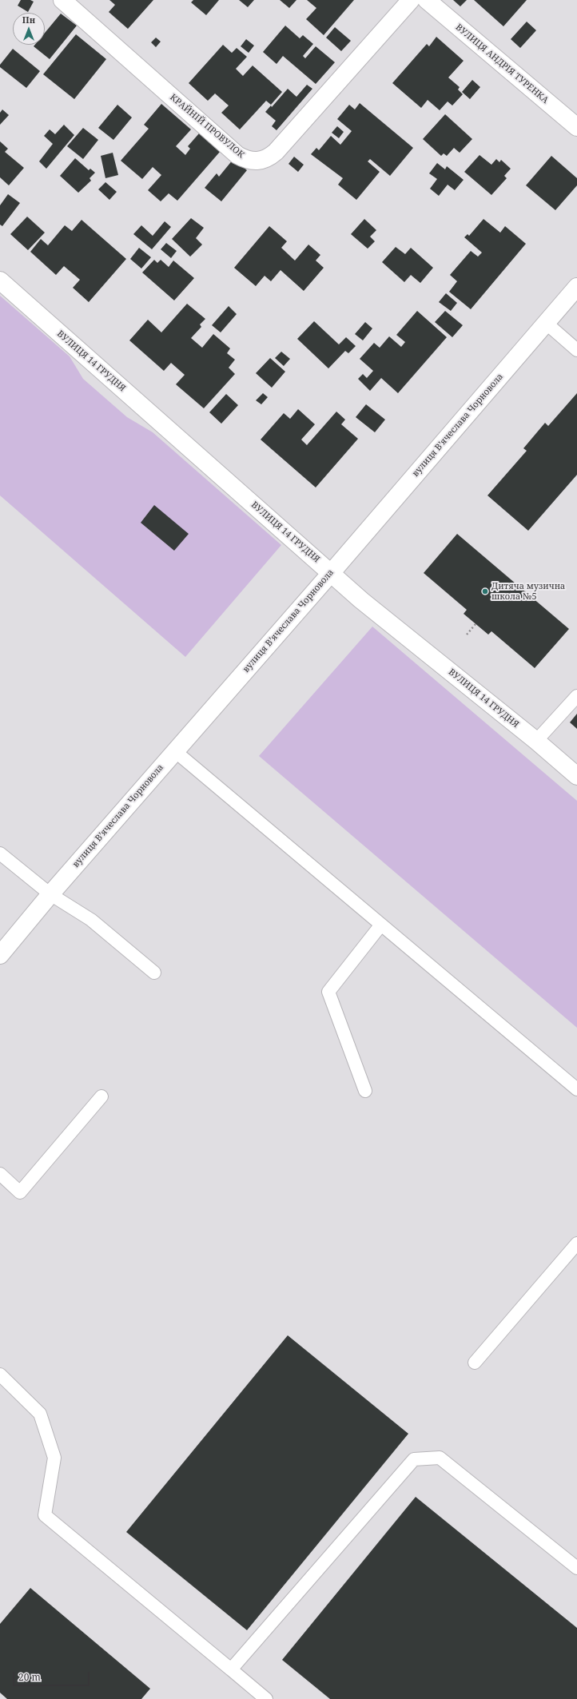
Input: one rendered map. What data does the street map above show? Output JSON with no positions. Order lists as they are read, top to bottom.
{
  "streets": {
    "street": [
      "ВУЛИЦЯ АНДРІЯ ТУРЕНКА",
      "КРАЙНІЙ ПРОВУЛОК",
      "ВУЛИЦЯ 14 ГРУДНЯ",
      "вулиця Вʼячеслава Чорновола"
    ]
  },
  "crossings": [
    ["ВУЛИЦЯ 14 ГРУДНЯ", "вулиця Вʼячеслава Чорновола"]
  ],
  "places": ["Дитяча музична школа №5"],
  "scale_bar": "20 m",
  "north": "top"
}
